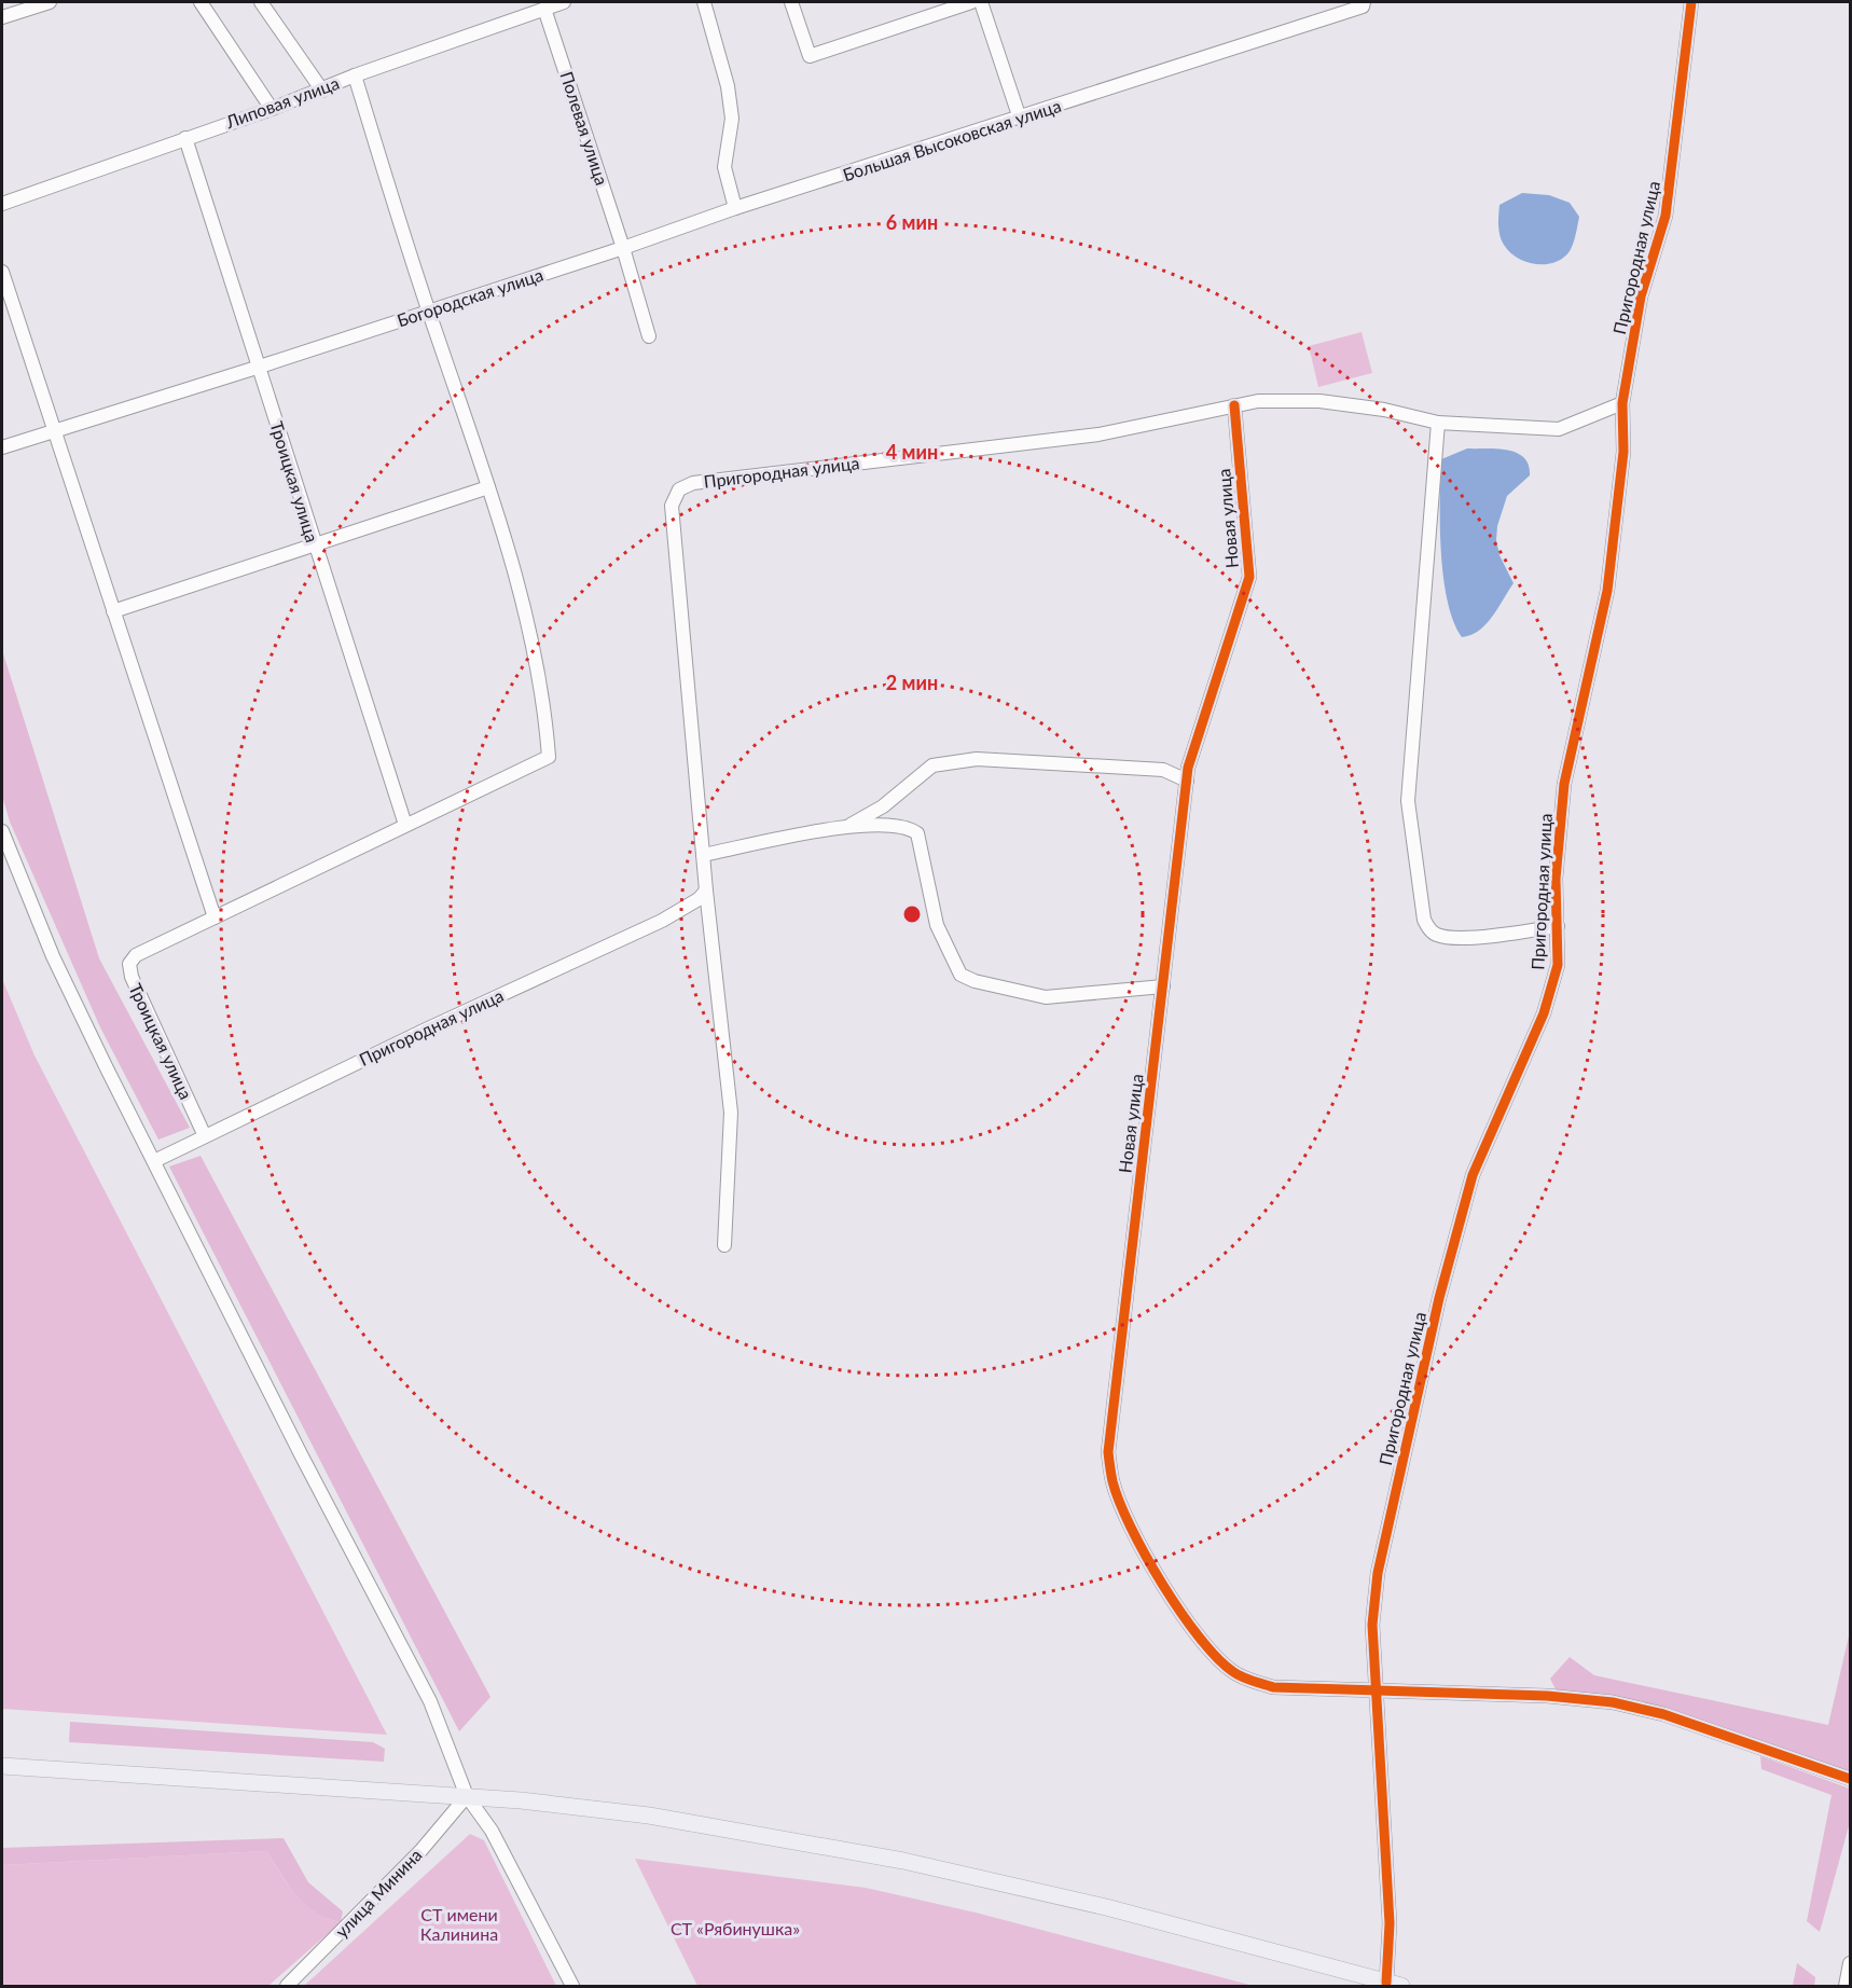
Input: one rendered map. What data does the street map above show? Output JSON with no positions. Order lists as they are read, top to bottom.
{
  "streets": {
    "street": [
      "Липовая улица",
      "Полевая улица",
      "Большая Высоковская улица",
      "Пригородная улица",
      "Богородская улица",
      "Троицкая улица",
      "Новая улица",
      "улица Минина"
    ]
  },
  "crossings": [
    ["Липовая улица", "Полевая улица"],
    ["Липовая улица", "Троицкая улица"],
    ["Полевая улица", "Богородская улица"],
    ["Большая Высоковская улица", "Богородская улица"],
    ["Пригородная улица", "Троицкая улица"],
    ["Пригородная улица", "Новая улица"],
    ["Богородская улица", "Троицкая улица"]
  ],
  "parks": ["СТ имени Калинина", "СТ «Рябинушка»"],
  "rings": ["6 мин", "4 мин", "2 мин"]
}
